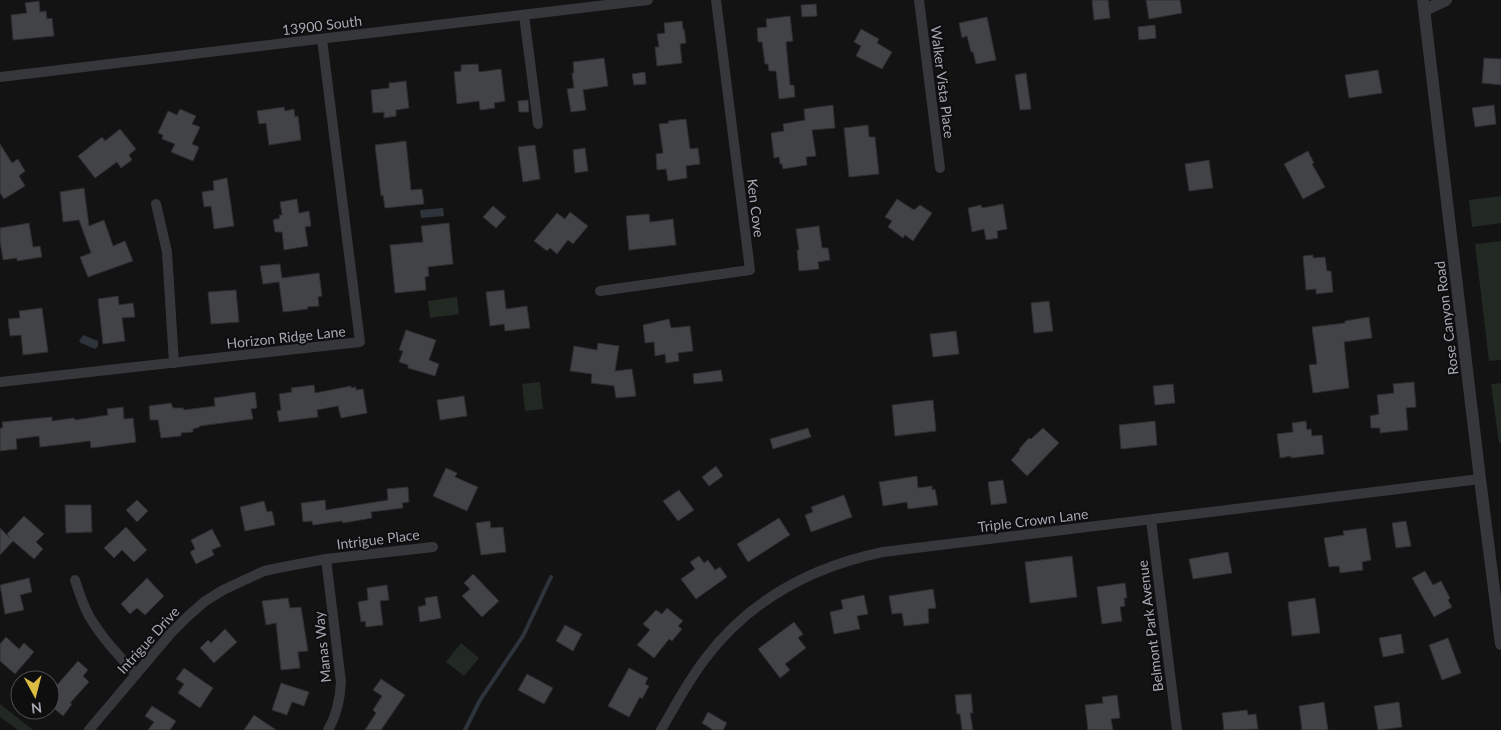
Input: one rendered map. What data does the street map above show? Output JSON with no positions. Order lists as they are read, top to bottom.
{
  "streets": {
    "street": [
      "13900 South",
      "Walker Vista Place",
      "Ken Cove",
      "Rose Canyon Road",
      "Horizon Ridge Lane",
      "Triple Crown Lane",
      "Intrigue Place",
      "Belmont Park Avenue",
      "Intrigue Drive",
      "Manas Way"
    ]
  },
  "crossings": [
    ["13900 South", "Horizon Ridge Lane"],
    ["Rose Canyon Road", "Triple Crown Lane"],
    ["Triple Crown Lane", "Belmont Park Avenue"],
    ["Intrigue Place", "Intrigue Drive"],
    ["Intrigue Place", "Manas Way"],
    ["Intrigue Drive", "Manas Way"]
  ],
  "north": "bottom"
}
